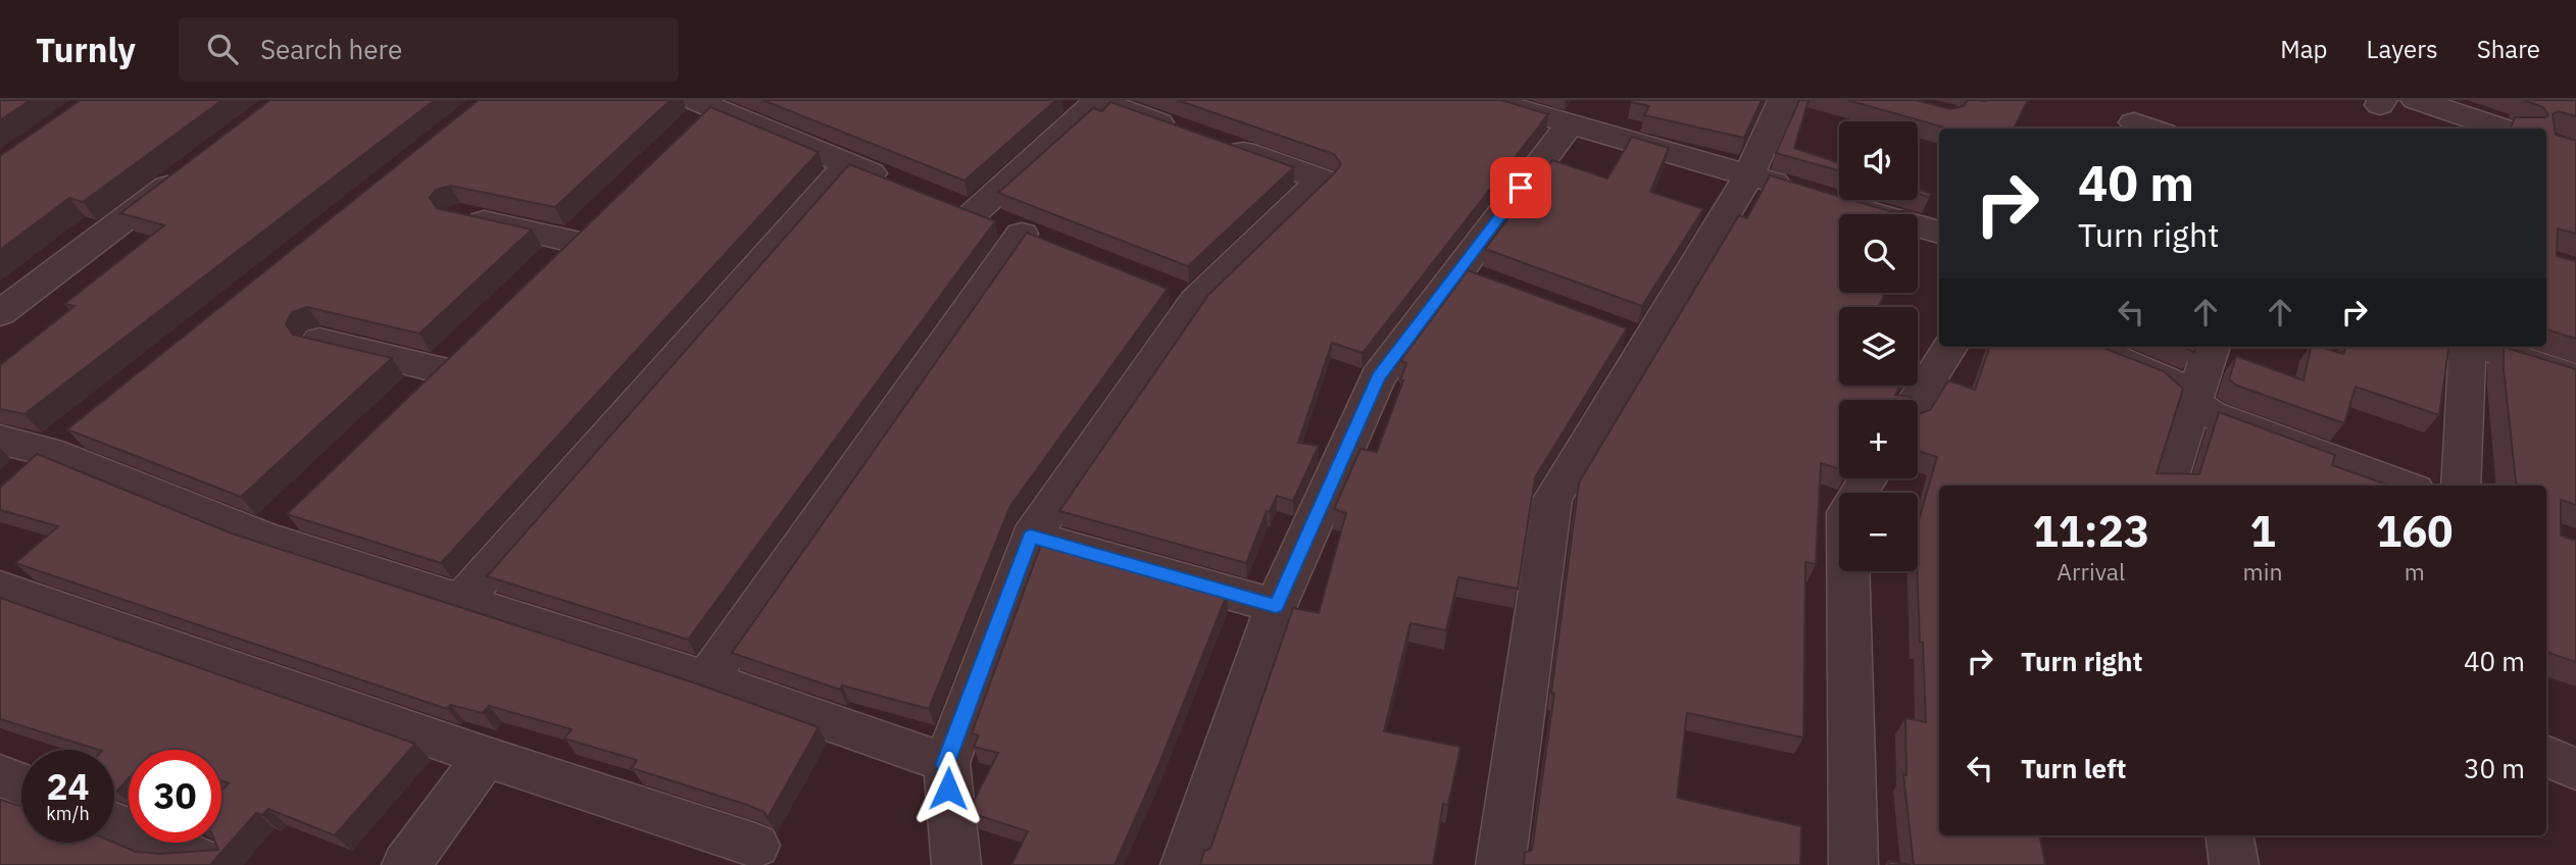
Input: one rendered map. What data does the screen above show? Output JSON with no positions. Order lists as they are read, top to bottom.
{
  "page": {
    "header": "Turnly",
    "search": "Search here",
    "nav": ["Map", "Layers", "Share"],
    "map_buttons": ["+", "−"],
    "turn": ["40 m", "Turn right"],
    "eta": [
      "11:23",
      "Arrival",
      "1",
      "min",
      "160",
      "m"
    ],
    "list": [
      {
        "name": "Turn right",
        "value": "40 m"
      },
      {
        "name": "Turn left",
        "value": "30 m"
      }
    ],
    "speed": "24 km/h",
    "limit": "30"
  }
}
